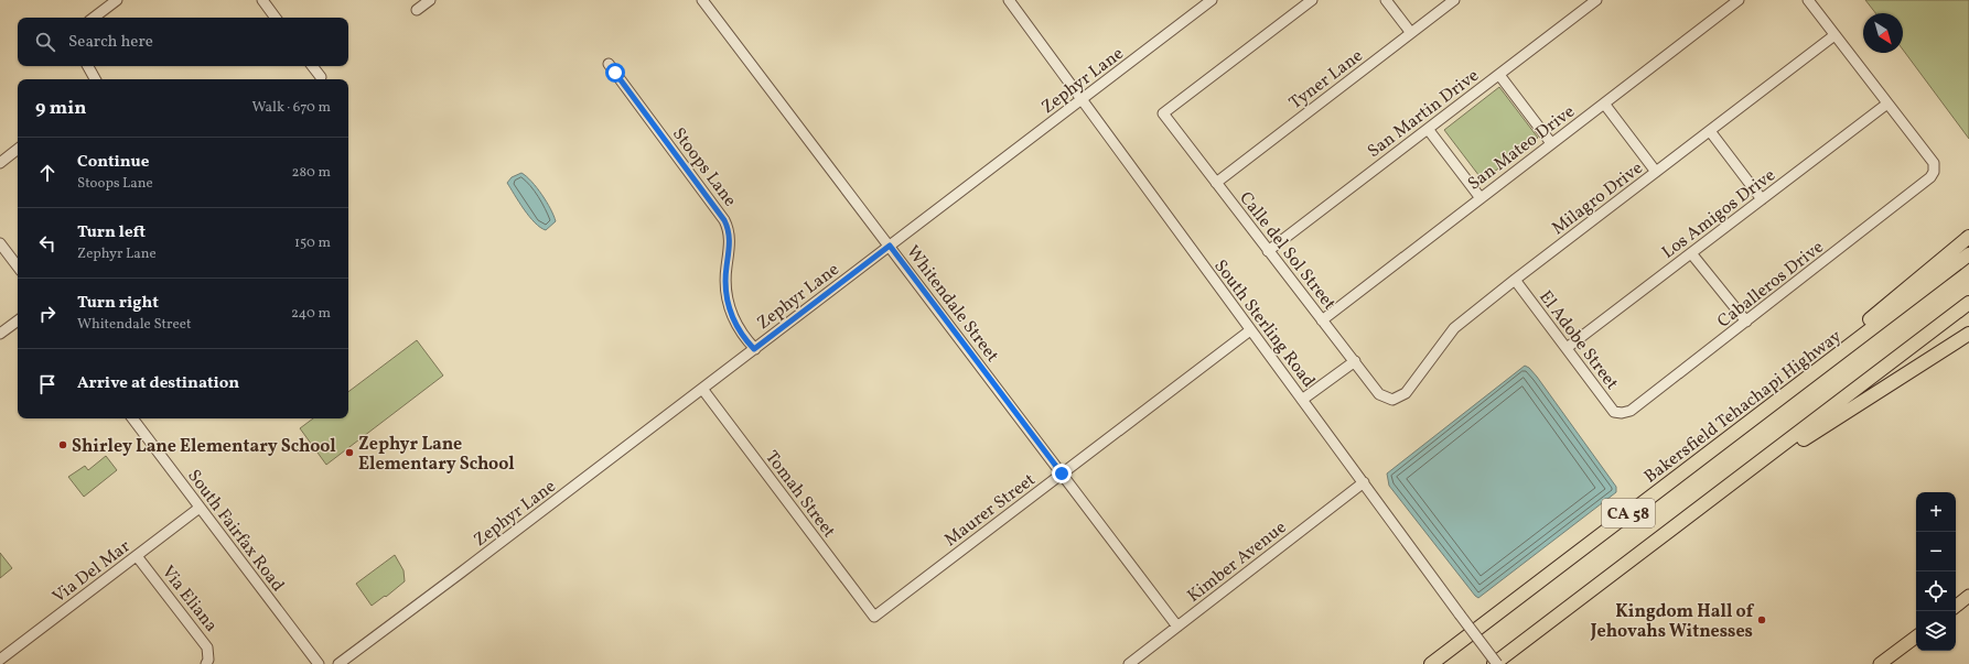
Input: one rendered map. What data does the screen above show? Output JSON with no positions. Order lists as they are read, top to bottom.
{
  "streets": {
    "highway": ["Bakersfield Tehachapi Highway", "CA 58"],
    "street": [
      "Tyner Lane",
      "Zephyr Lane",
      "San Martin Drive",
      "San Mateo Drive",
      "Stoops Lane",
      "Milagro Drive",
      "Los Amigos Drive",
      "Calle del Sol Street",
      "Caballeros Drive",
      "Whitendale Street",
      "South Sterling Road",
      "El Adobe Street",
      "Tomah Street",
      "Maurer Street",
      "South Fairfax Road",
      "Kimber Avenue",
      "Via Del Mar",
      "Via Eliana"
    ]
  },
  "crossings": [
    ["Tyner Lane", "Calle del Sol Street"],
    ["Zephyr Lane", "Stoops Lane"],
    ["Zephyr Lane", "Whitendale Street"],
    ["Zephyr Lane", "South Sterling Road"],
    ["Zephyr Lane", "Tomah Street"],
    ["San Martin Drive", "Calle del Sol Street"],
    ["San Mateo Drive", "Calle del Sol Street"],
    ["Milagro Drive", "Calle del Sol Street"],
    ["Milagro Drive", "El Adobe Street"],
    ["Los Amigos Drive", "Caballeros Drive"],
    ["Los Amigos Drive", "El Adobe Street"],
    ["Caballeros Drive", "El Adobe Street"],
    ["Whitendale Street", "Maurer Street"],
    ["Whitendale Street", "Kimber Avenue"],
    ["South Sterling Road", "Maurer Street"],
    ["South Sterling Road", "CA 58"],
    ["South Sterling Road", "Kimber Avenue"],
    ["Tomah Street", "Maurer Street"],
    ["South Fairfax Road", "Via Del Mar"],
    ["Via Del Mar", "Via Eliana"]
  ],
  "places": ["Shirley Lane Elementary School", "Zephyr Lane Elementary School", "Kingdom Hall of Jehovahs Witnesses"],
  "north": "bottom right",
  "page": {
    "search": "Search here",
    "heading": ["9 min", "Walk · 670 m"],
    "list": [
      ["Continue", "Stoops Lane", "280 m"],
      ["Turn left", "Zephyr Lane", "150 m"],
      ["Turn right", "Whitendale Street", "240 m"],
      "Arrive at destination"
    ],
    "map_buttons": ["+", "−"]
  }
}
